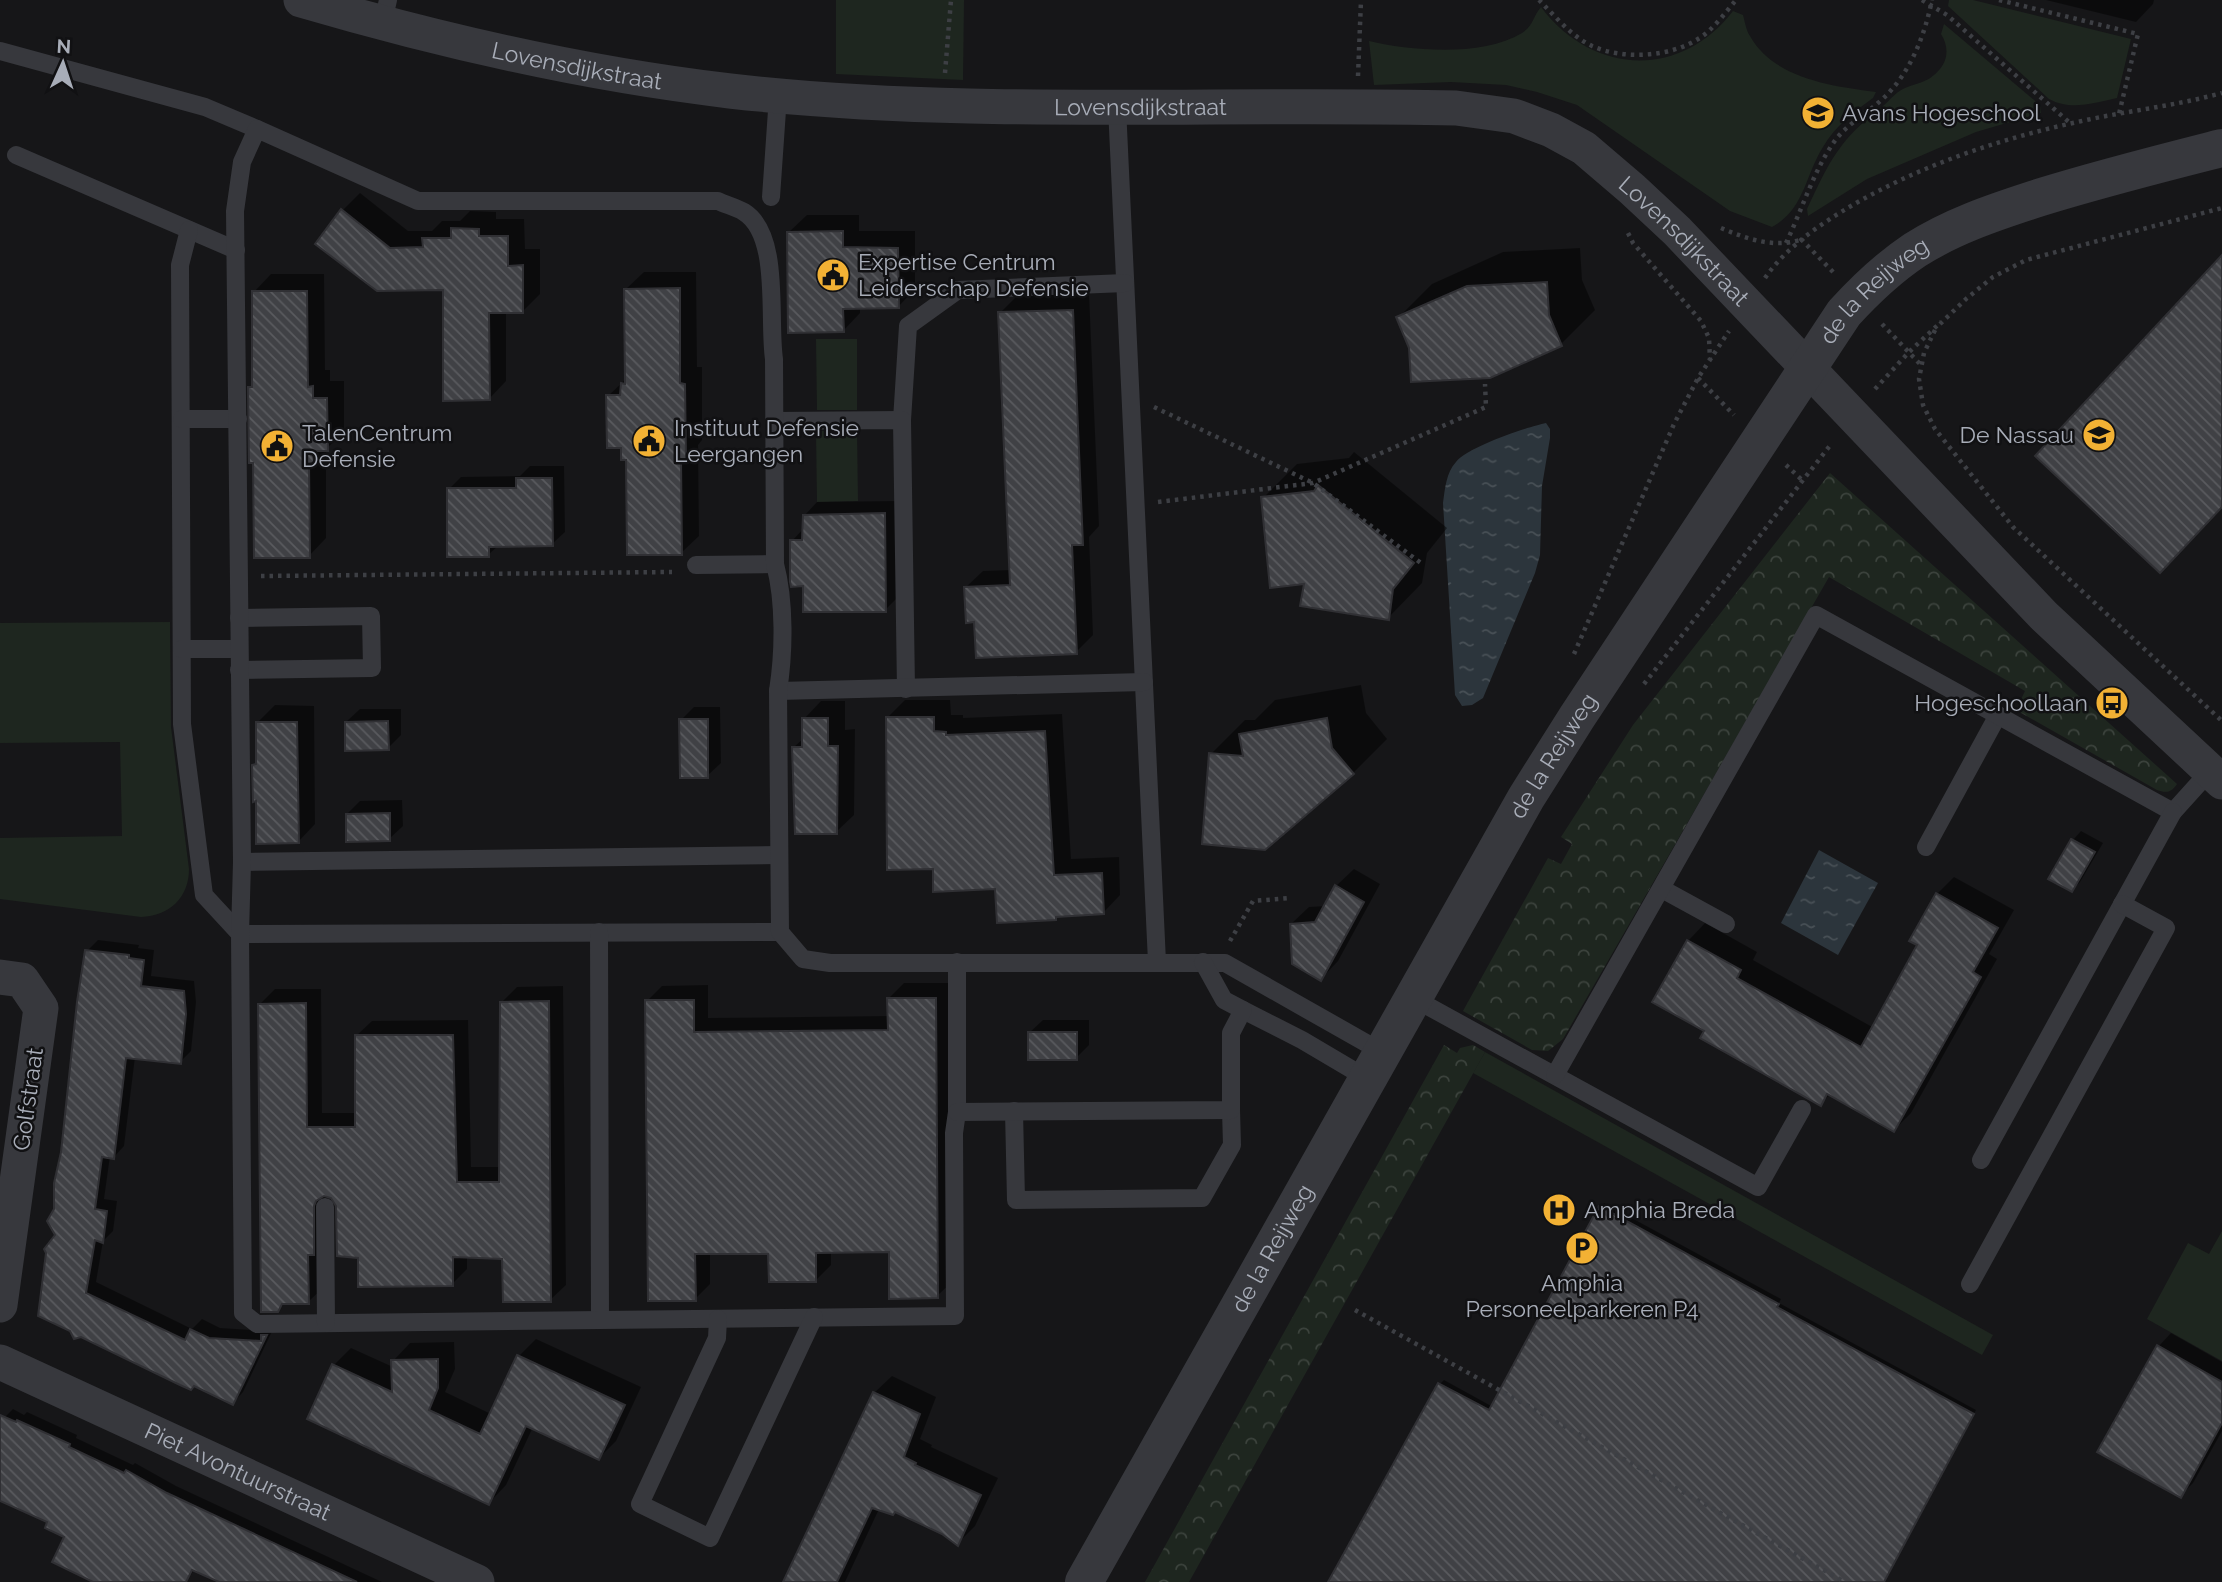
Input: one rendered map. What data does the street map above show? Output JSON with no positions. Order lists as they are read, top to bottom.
{
  "streets": {
    "street": [
      "Lovensdijkstraat",
      "de la Reijweg",
      "Golfstraat",
      "Piet Avontuurstraat"
    ]
  },
  "crossings": [
    ["Lovensdijkstraat", "de la Reijweg"]
  ],
  "places": {
    "school or university": ["Avans Hogeschool", "De Nassau"],
    "public building": ["Expertise Centrum Leiderschap Defensie", "Instituut Defensie Leergangen", "TalenCentrum Defensie"],
    "bus stop": ["Hogeschoollaan"],
    "hospital": ["Amphia Breda"],
    "parking": ["Amphia Personeelparkeren P4"]
  },
  "north": "top"
}
